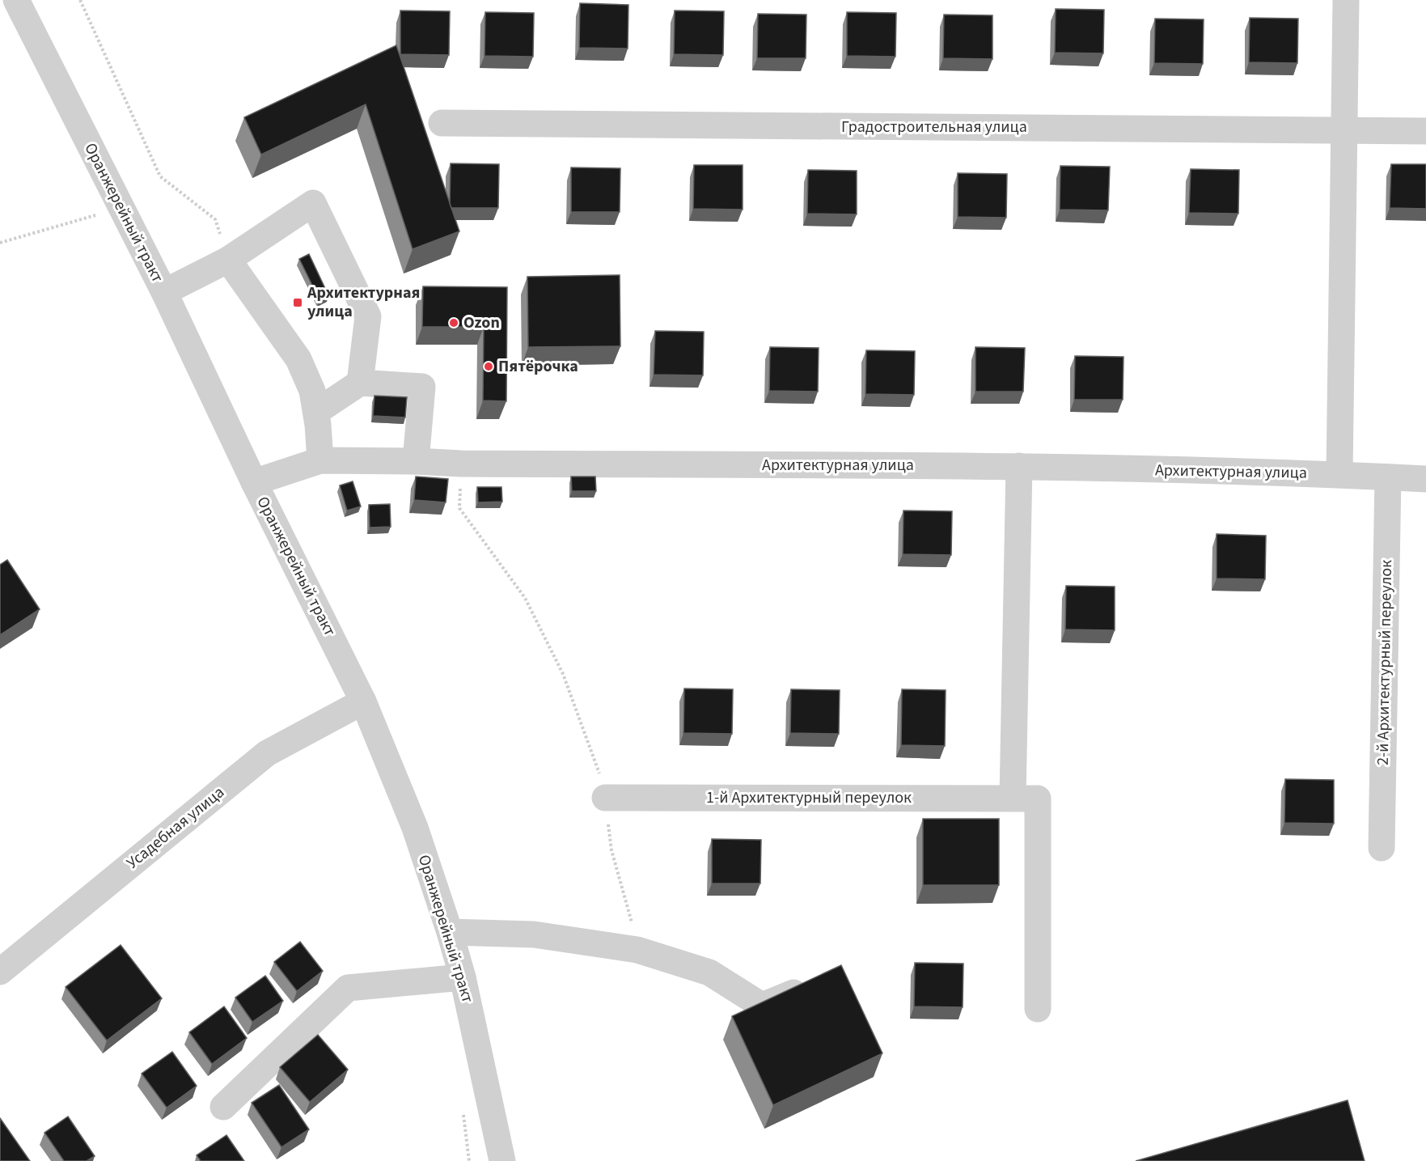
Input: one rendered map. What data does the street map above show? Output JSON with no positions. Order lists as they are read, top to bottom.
{
  "streets": {
    "street": [
      "Градостроительная улица",
      "Оранжерейный тракт",
      "Архитектурная улица",
      "2-й Архитектурный переулок",
      "1-й Архитектурный переулок",
      "Усадебная улица"
    ]
  },
  "crossings": [
    ["Оранжерейный тракт", "Архитектурная улица"],
    ["Оранжерейный тракт", "Усадебная улица"],
    ["Архитектурная улица", "2-й Архитектурный переулок"]
  ],
  "places": {
    "transit": ["Архитектурная улица"],
    "other": ["Ozon", "Пятёрочка"]
  }
}
